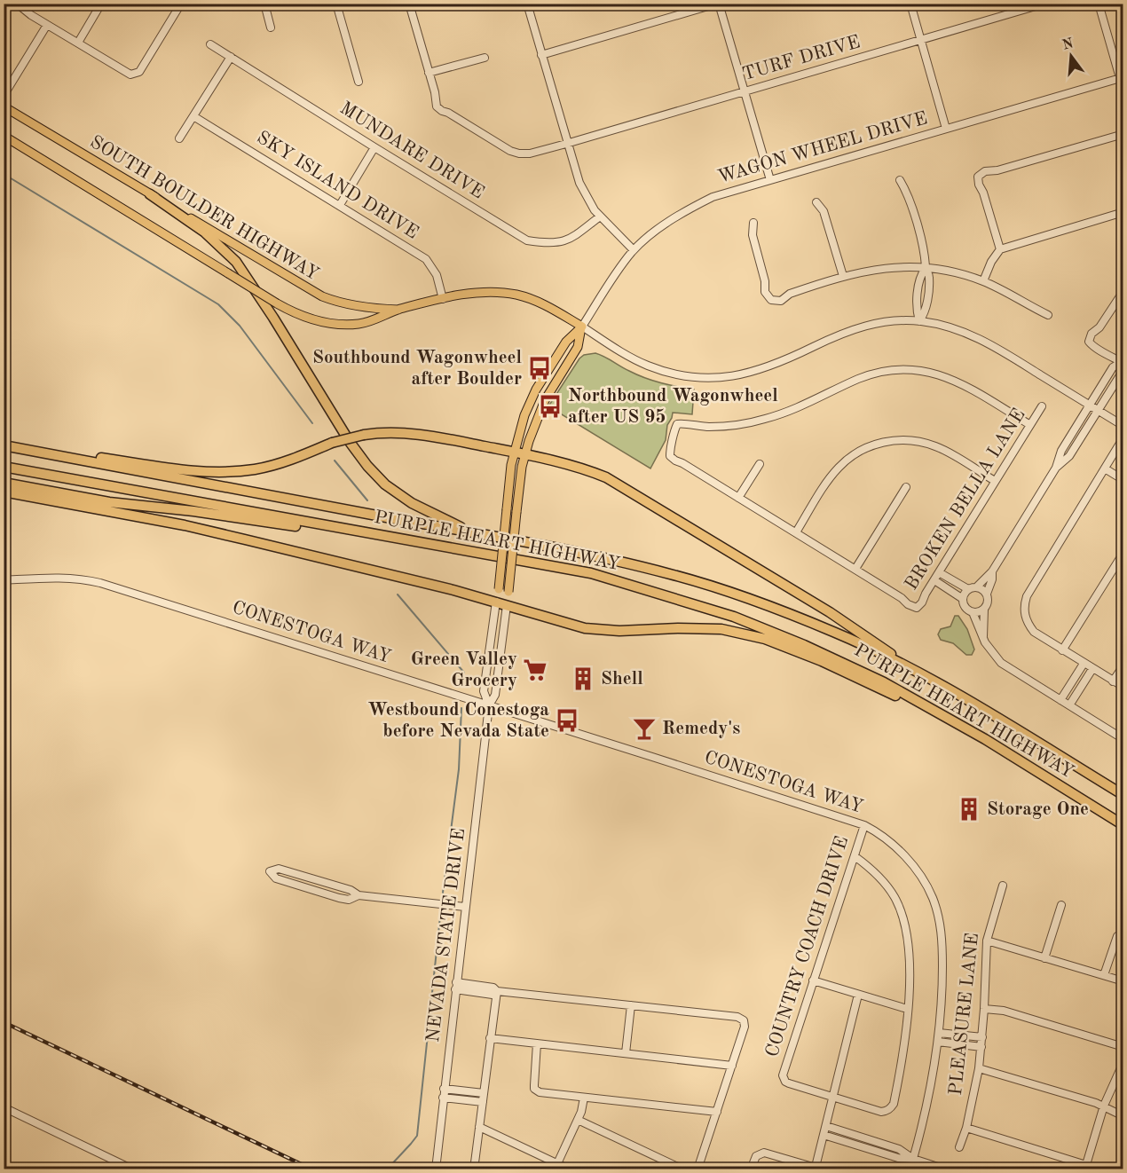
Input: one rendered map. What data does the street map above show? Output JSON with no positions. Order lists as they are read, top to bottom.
{
  "streets": {
    "highway": ["PURPLE HEART HIGHWAY"],
    "main road": ["WAGON WHEEL DRIVE", "SOUTH BOULDER HIGHWAY"],
    "street": [
      "TURF DRIVE",
      "MUNDARE DRIVE",
      "SKY ISLAND DRIVE",
      "BROKEN BELLA LANE",
      "CONESTOGA WAY",
      "NEVADA STATE DRIVE",
      "COUNTRY COACH DRIVE",
      "PLEASURE LANE"
    ]
  },
  "crossings": [
    ["WAGON WHEEL DRIVE", "SOUTH BOULDER HIGHWAY"],
    ["WAGON WHEEL DRIVE", "NEVADA STATE DRIVE"],
    ["SKY ISLAND DRIVE", "SOUTH BOULDER HIGHWAY"],
    ["CONESTOGA WAY", "NEVADA STATE DRIVE"],
    ["CONESTOGA WAY", "COUNTRY COACH DRIVE"]
  ],
  "places": {
    "bus stop": ["Southbound Wagonwheel after Boulder", "Northbound Wagonwheel after US 95", "Westbound Conestoga before Nevada State"],
    "supermarket": ["Green Valley Grocery"],
    "building": ["Shell", "Storage One"],
    "bar": ["Remedy's"]
  },
  "north": "top"
}
